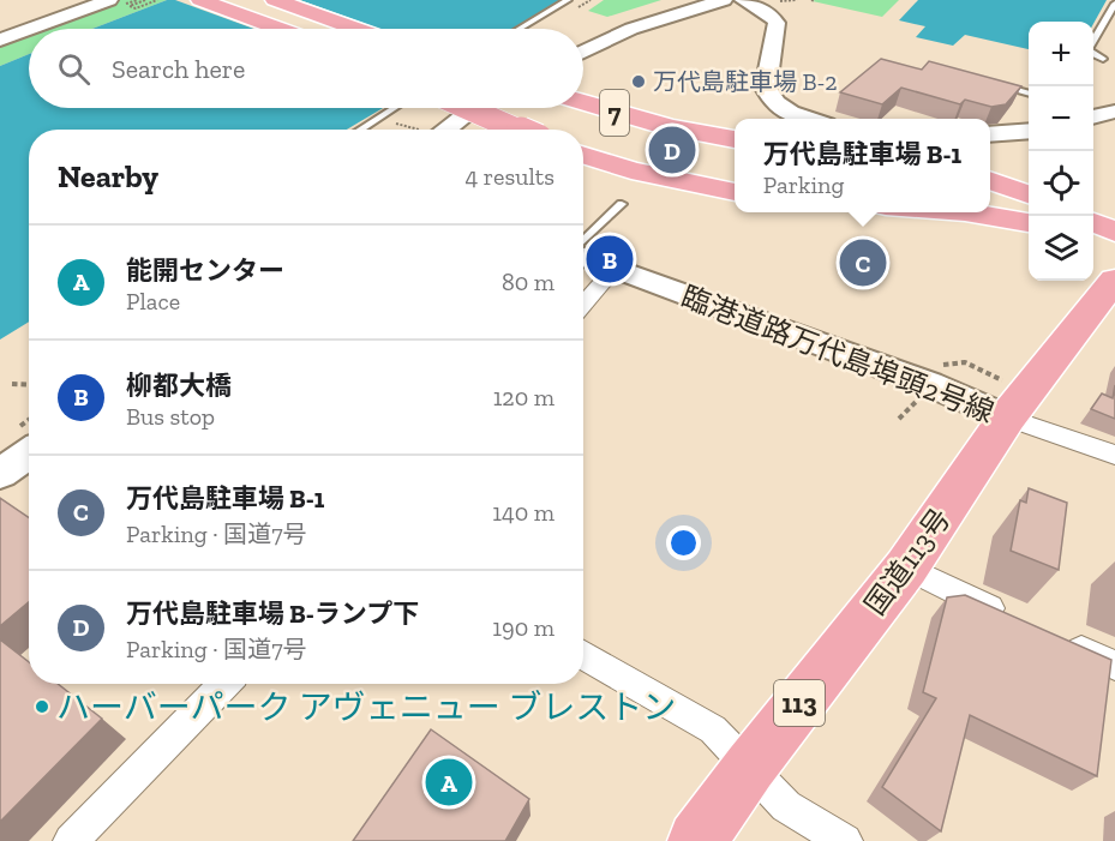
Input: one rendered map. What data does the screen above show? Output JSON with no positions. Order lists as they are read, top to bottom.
{
  "streets": {
    "highway": ["7", "国道113号", "113"],
    "street": ["臨港道路万代島埠頭2号線"]
  },
  "crossings": [
    ["臨港道路万代島埠頭2号線", "国道113号"]
  ],
  "places": ["万代島駐車場 B-2", "ハーバーパーク アヴェニュー ブレストン"],
  "page": {
    "map_buttons": ["+", "−"],
    "search": "Search here",
    "popup": ["万代島駐車場 B-1", "Parking"],
    "pins": [
      "D",
      "B",
      "C",
      "A"
    ],
    "heading": ["Nearby", "4 results"],
    "list": [
      {
        "mark": "A",
        "name": "能開センター",
        "note": "Place",
        "value": "80 m"
      },
      {
        "mark": "B",
        "name": "柳都大橋",
        "note": "Bus stop",
        "value": "120 m"
      },
      {
        "mark": "C",
        "name": "万代島駐車場 B-1",
        "note": "Parking · 国道7号",
        "value": "140 m"
      },
      {
        "mark": "D",
        "name": "万代島駐車場 B-ランプ下",
        "note": "Parking · 国道7号",
        "value": "190 m"
      }
    ]
  }
}
